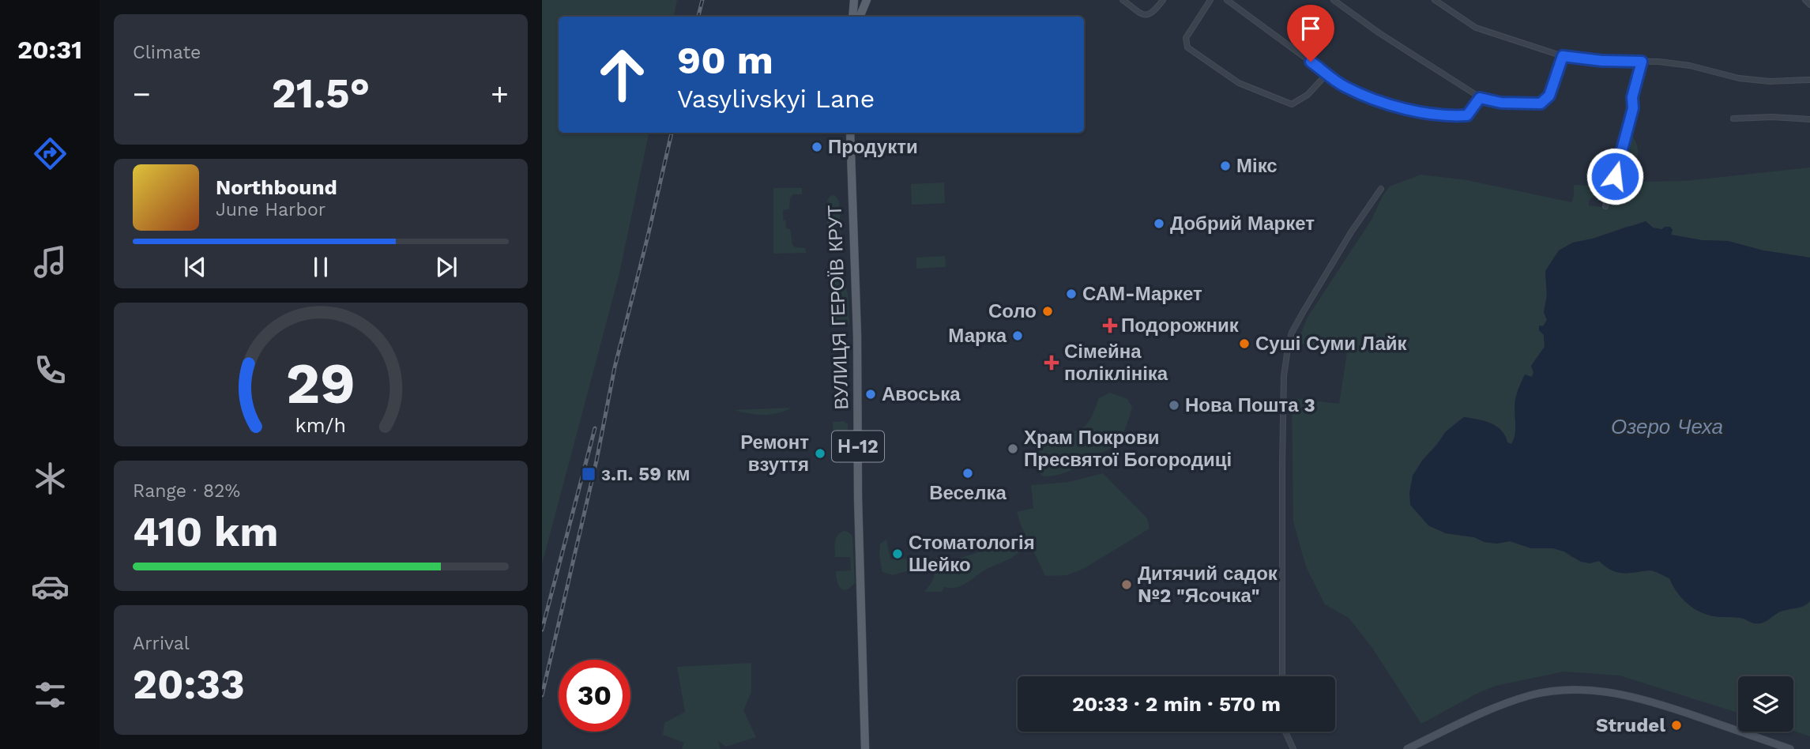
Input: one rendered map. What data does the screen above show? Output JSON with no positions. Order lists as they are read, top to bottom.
{
  "streets": {
    "main road": ["ВУЛИЦЯ ГЕРОЇВ КРУТ", "Н-12"]
  },
  "water": ["Озеро Чеха"],
  "places": {
    "other": [
      "Продукти",
      "Мікс",
      "Добрий Маркет",
      "САМ-Маркет",
      "Соло",
      "Марка",
      "Суші Суми Лайк",
      "Авоська",
      "Нова Пошта 3",
      "Храм Покрови Пресвятої Богородиці",
      "Ремонт взуття",
      "Веселка",
      "Стоматологія Шейко",
      "Дитячий садок №2 \"Ясочка\"",
      "Strudel"
    ],
    "health": ["Подорожник", "Сімейна поліклініка"],
    "transit": ["з.п. 59 км"]
  },
  "page": {
    "tabs": "20:31",
    "tile": [
      "Climate",
      ["Range · 82%", "410 km"],
      ["Arrival", "20:33"]
    ],
    "turn": ["90 m", "Vasylivskyi Lane"],
    "heat": ["−", "21.5°", "+"],
    "song": ["Northbound", "June Harbor"],
    "limit": "30",
    "trip": "20:33 · 2 min · 570 m",
    "gauge": ["29", "km/h"]
  }
}
